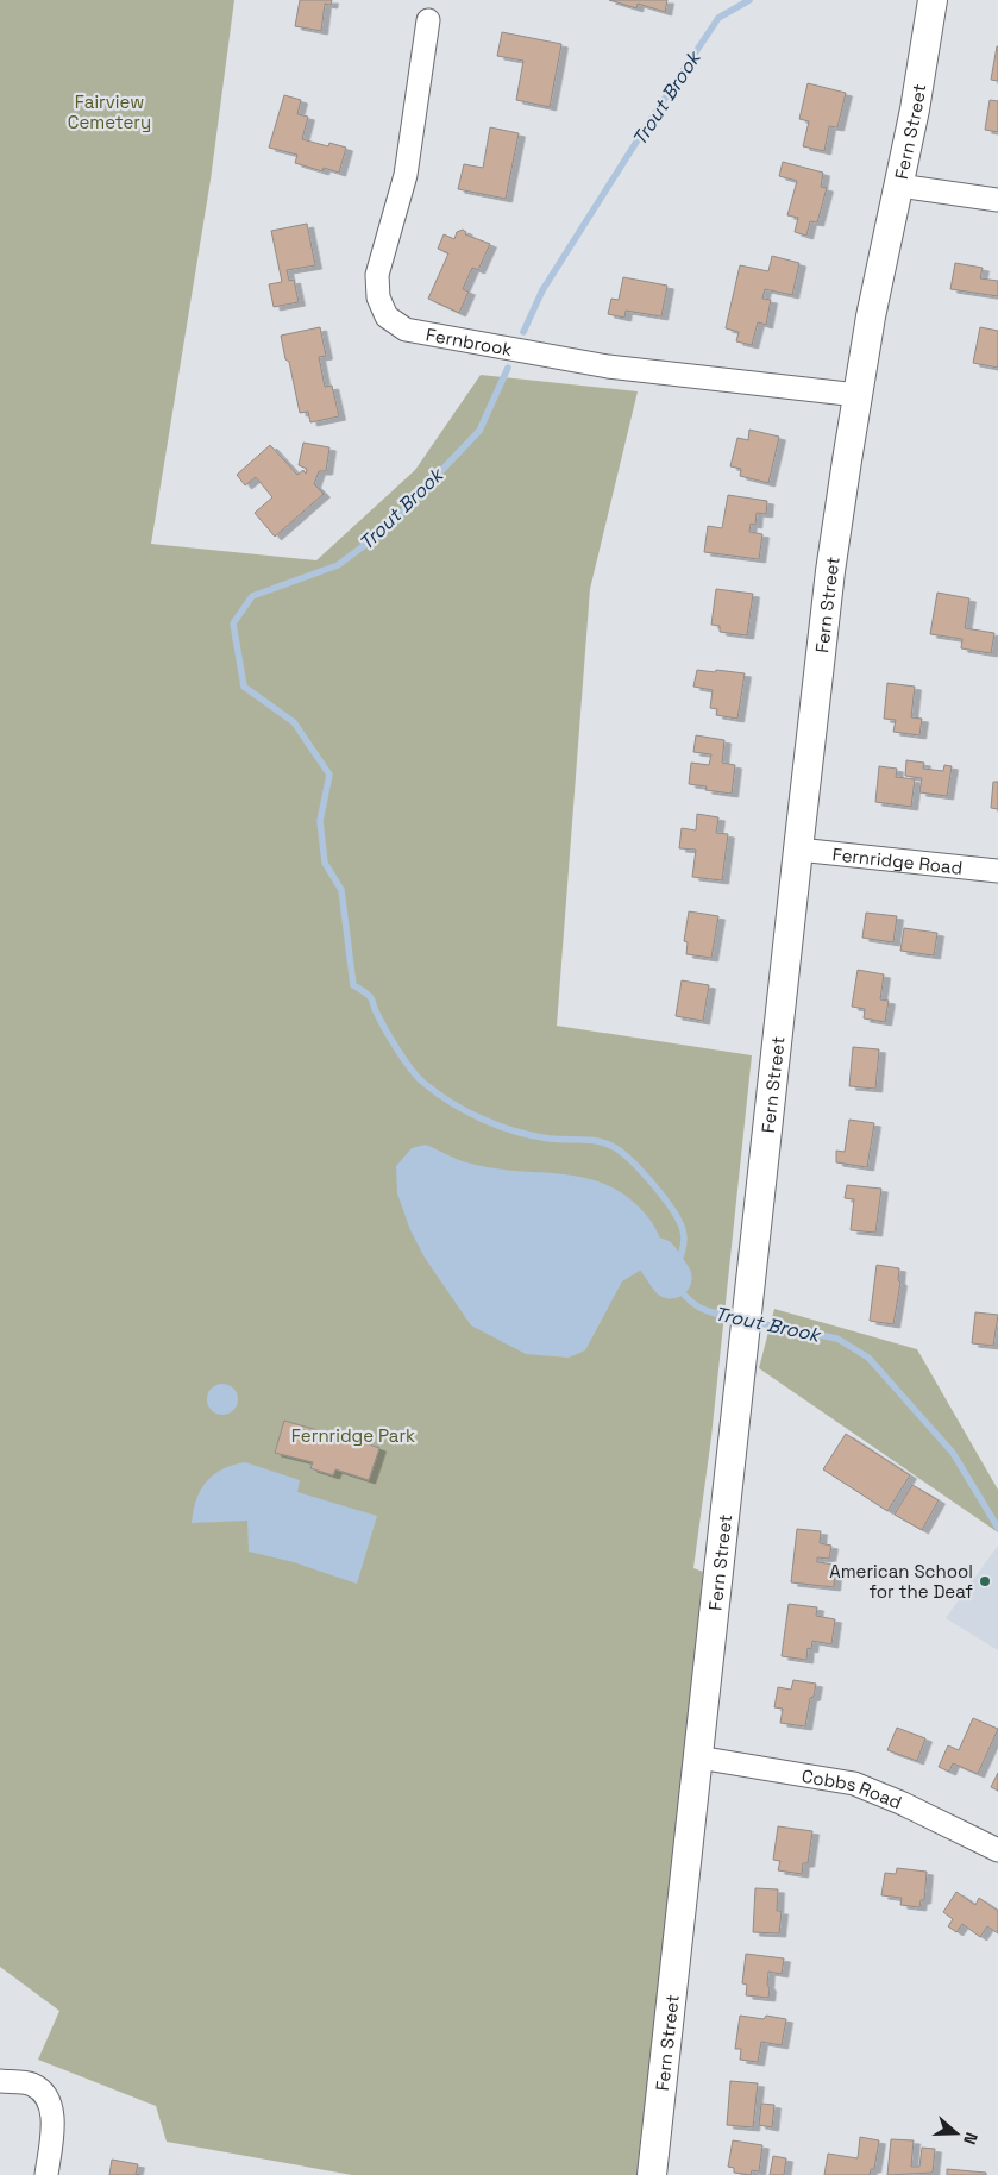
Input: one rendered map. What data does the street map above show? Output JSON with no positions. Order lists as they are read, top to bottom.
{
  "streets": {
    "street": [
      "Fern Street",
      "Fernbrook",
      "Fernridge Road",
      "Cobbs Road"
    ]
  },
  "crossings": [
    ["Fern Street", "Fernbrook"],
    ["Fern Street", "Fernridge Road"],
    ["Fern Street", "Cobbs Road"]
  ],
  "water": ["Trout Brook"],
  "parks": ["Fairview Cemetery", "Fernridge Park"],
  "places": ["American School for the Deaf"],
  "north": "right"
}
